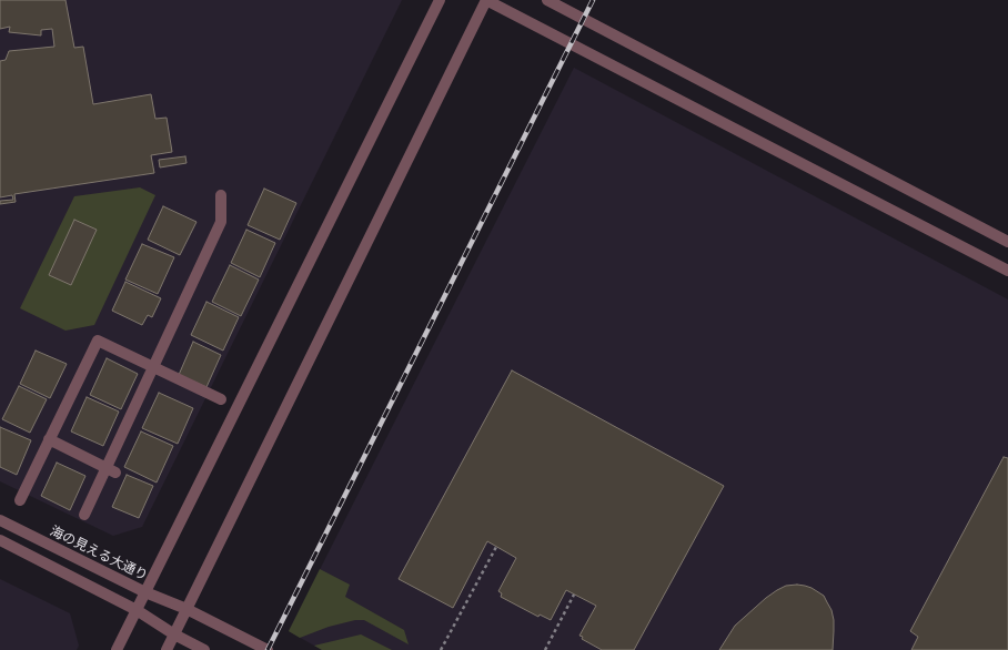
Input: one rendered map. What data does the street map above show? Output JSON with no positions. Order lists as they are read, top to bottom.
{
  "streets": {
    "street": ["海の見える大通り"]
  }
}
